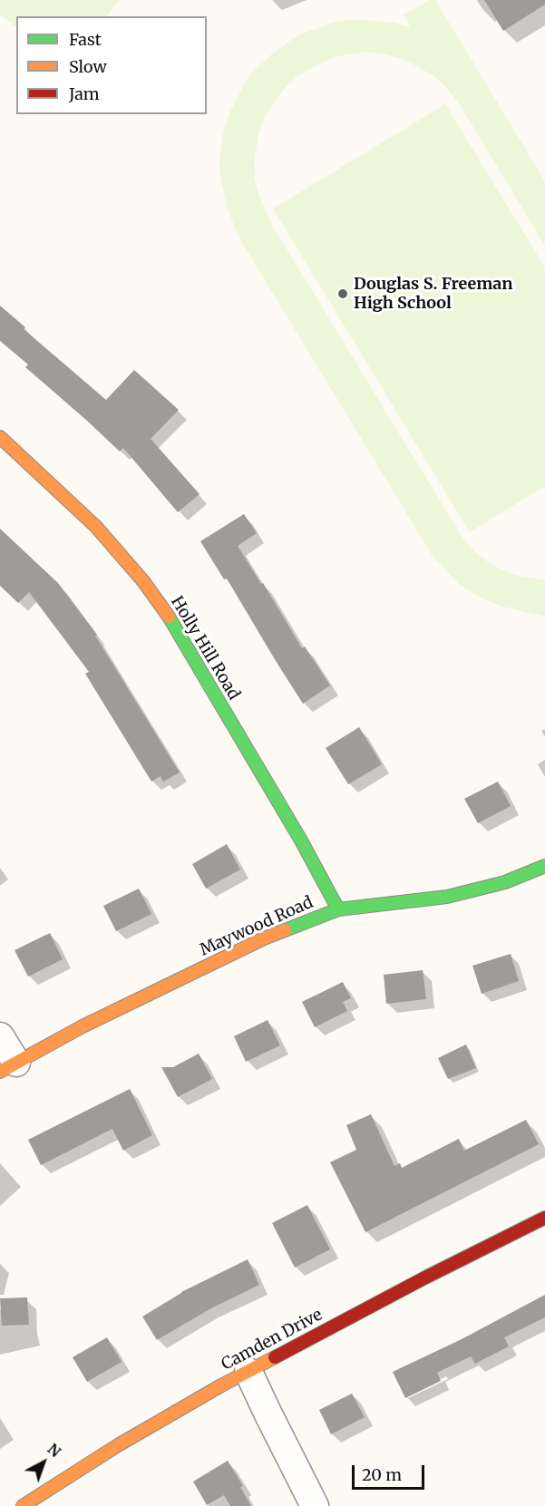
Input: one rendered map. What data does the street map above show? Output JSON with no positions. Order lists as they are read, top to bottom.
{
  "streets": {
    "street": ["Holly Hill Road", "Maywood Road", "Camden Drive"]
  },
  "crossings": [
    ["Holly Hill Road", "Maywood Road"]
  ],
  "places": ["Douglas S. Freeman High School"],
  "legend": ["Fast", "Slow", "Jam"],
  "scale_bar": "20 m",
  "north": "top right"
}
